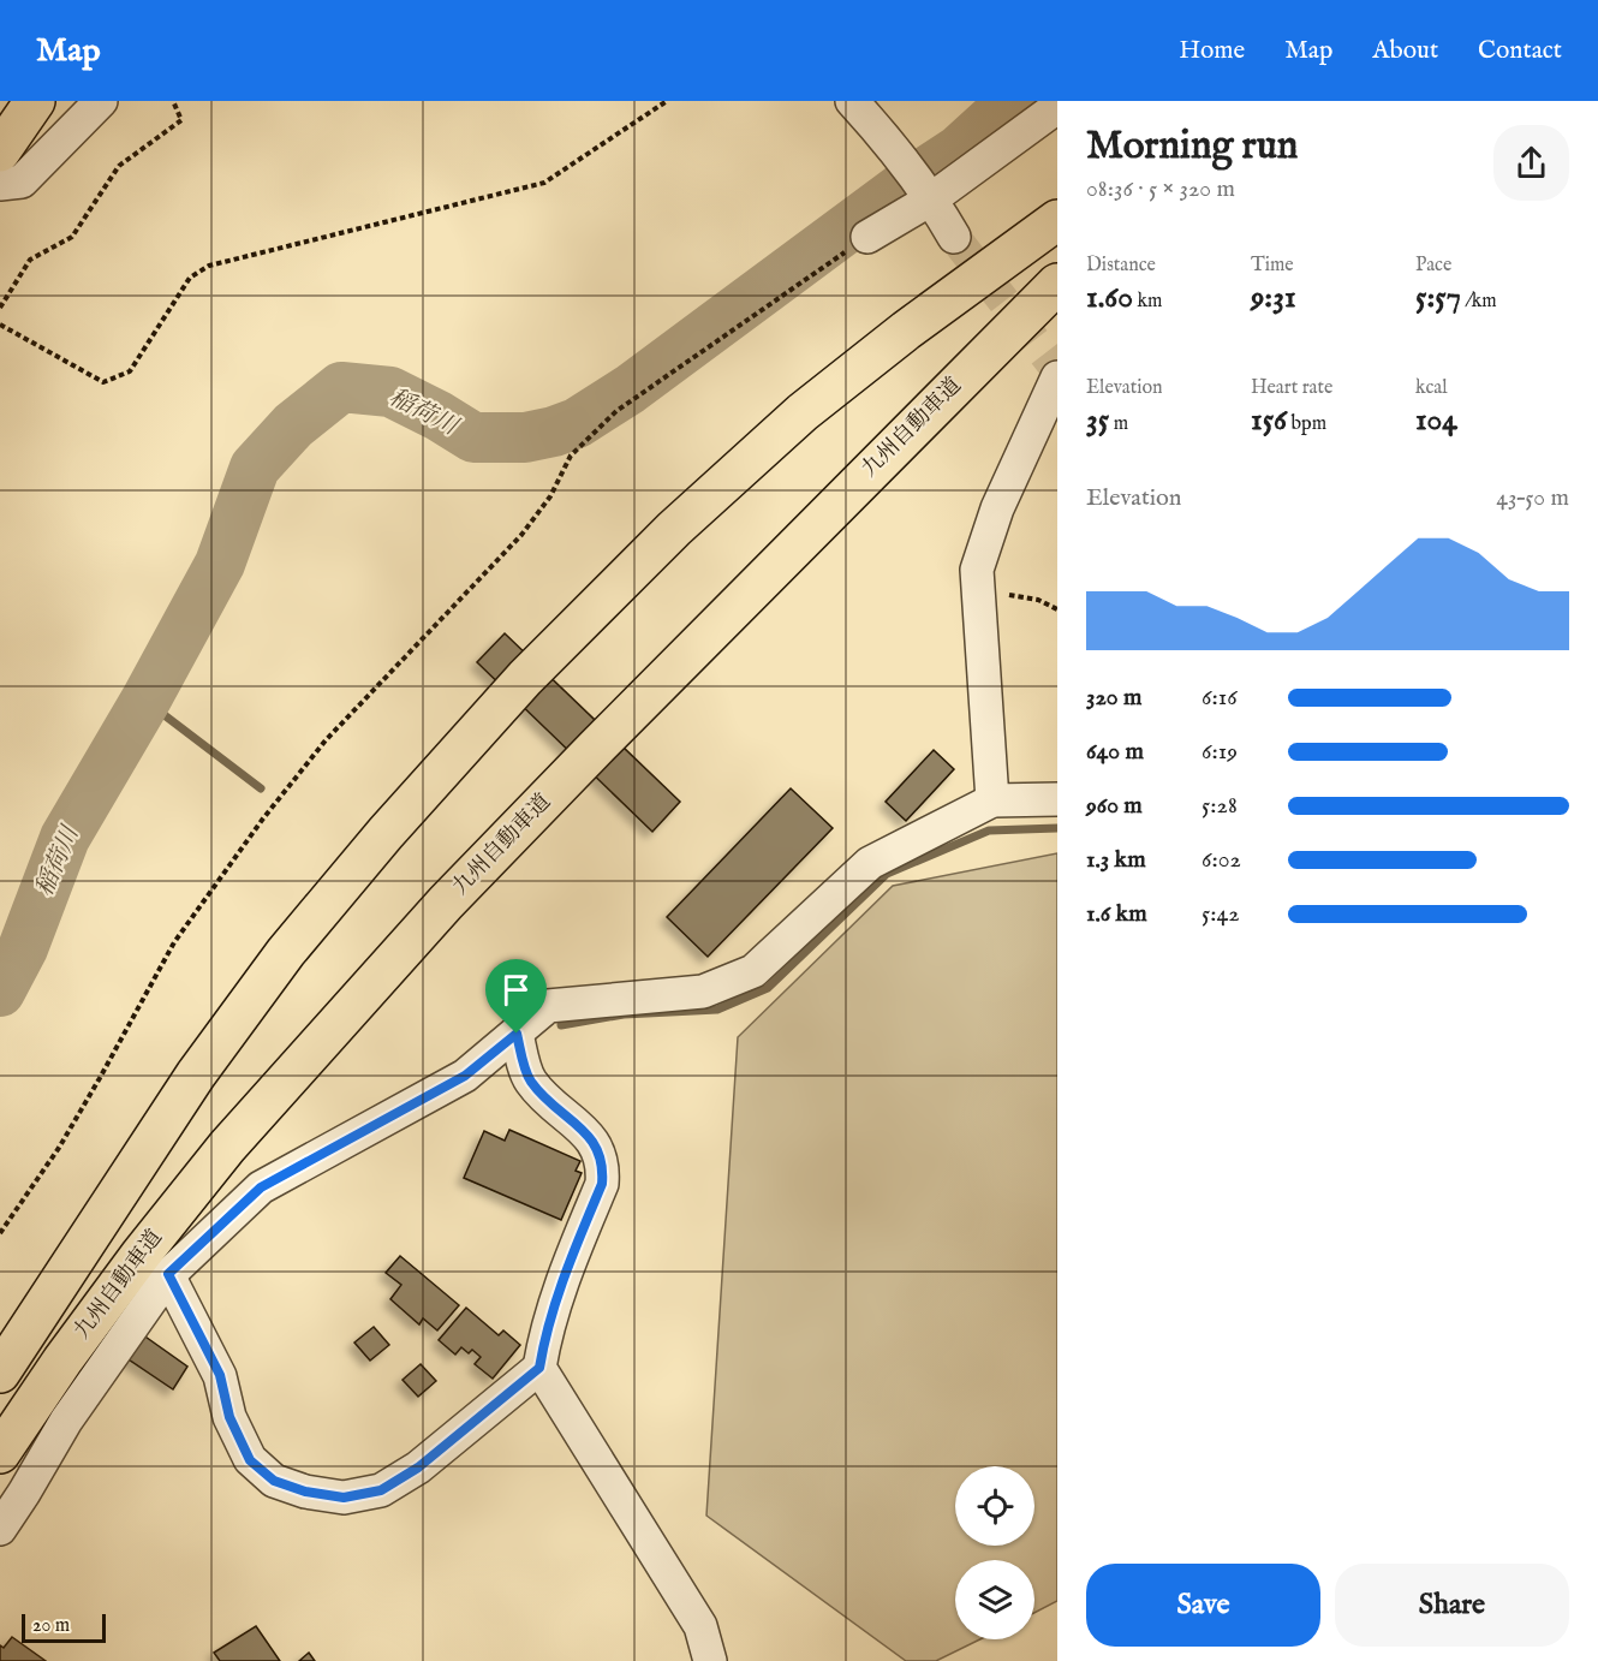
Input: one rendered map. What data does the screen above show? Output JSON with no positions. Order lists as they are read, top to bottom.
{
  "streets": {
    "main road": ["九州自動車道"]
  },
  "water": ["稲荷川"],
  "scale_bar": "20 m",
  "page": {
    "header": "Map",
    "nav": [
      "Home",
      "Map",
      "About",
      "Contact"
    ],
    "heading": ["Morning run", "08:36 · 5 × 320 m"],
    "stats": [
      ["Distance", "1.60 km"],
      ["Time", "9:31"],
      ["Pace", "5:57 /km"],
      ["Elevation", "35 m"],
      ["Heart rate", "156 bpm"],
      ["kcal", "104"]
    ],
    "chart": ["Elevation", "43–50 m"],
    "list": [
      {
        "name": "320 m",
        "note": "6:16"
      },
      {
        "name": "640 m",
        "note": "6:19"
      },
      {
        "name": "960 m",
        "note": "5:28"
      },
      {
        "name": "1.3 km",
        "note": "6:02"
      },
      {
        "name": "1.6 km",
        "note": "5:42"
      }
    ],
    "buttons": ["Save", "Share"],
    "scale": "20 m"
  }
}
